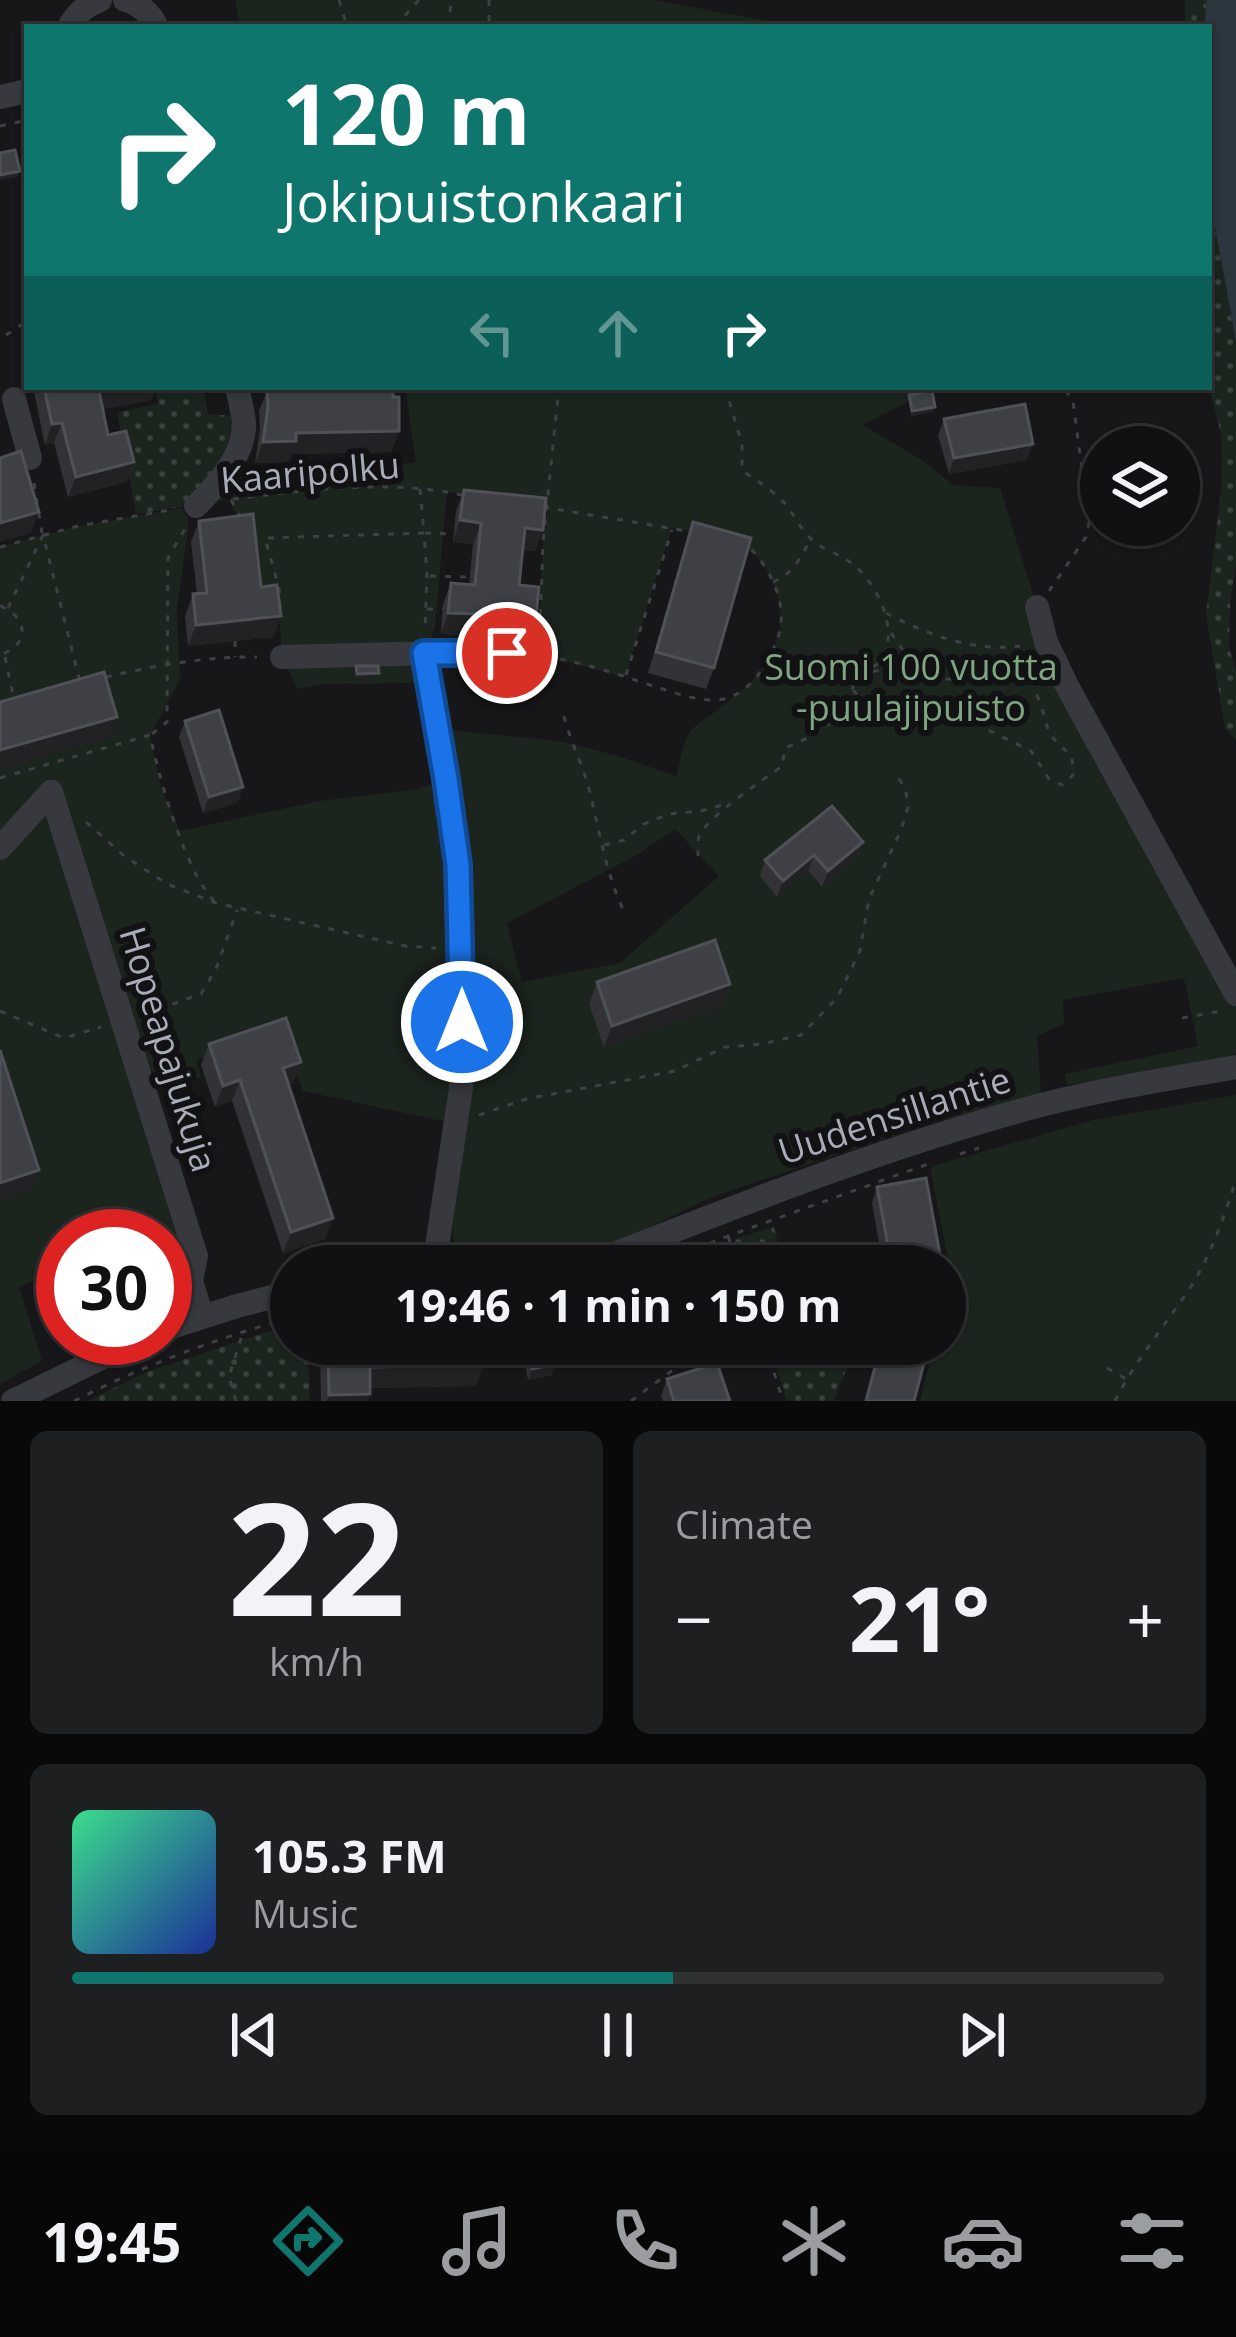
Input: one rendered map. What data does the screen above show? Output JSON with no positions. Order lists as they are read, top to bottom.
{
  "streets": {
    "street": ["Hopeapajukuja", "Uudensillantie"],
    "path": ["Kaaripolku"]
  },
  "parks": ["Suomi 100 vuotta -puulajipuisto"],
  "page": {
    "turn": ["120 m", "Jokipuistonkaari"],
    "limit": "30",
    "trip": "19:46 · 1 min · 150 m",
    "tile": [
      ["22", "km/h"],
      "Climate"
    ],
    "heat": ["−", "21°", "+"],
    "song": ["105.3 FM", "Music"],
    "tabs": "19:45"
  }
}
